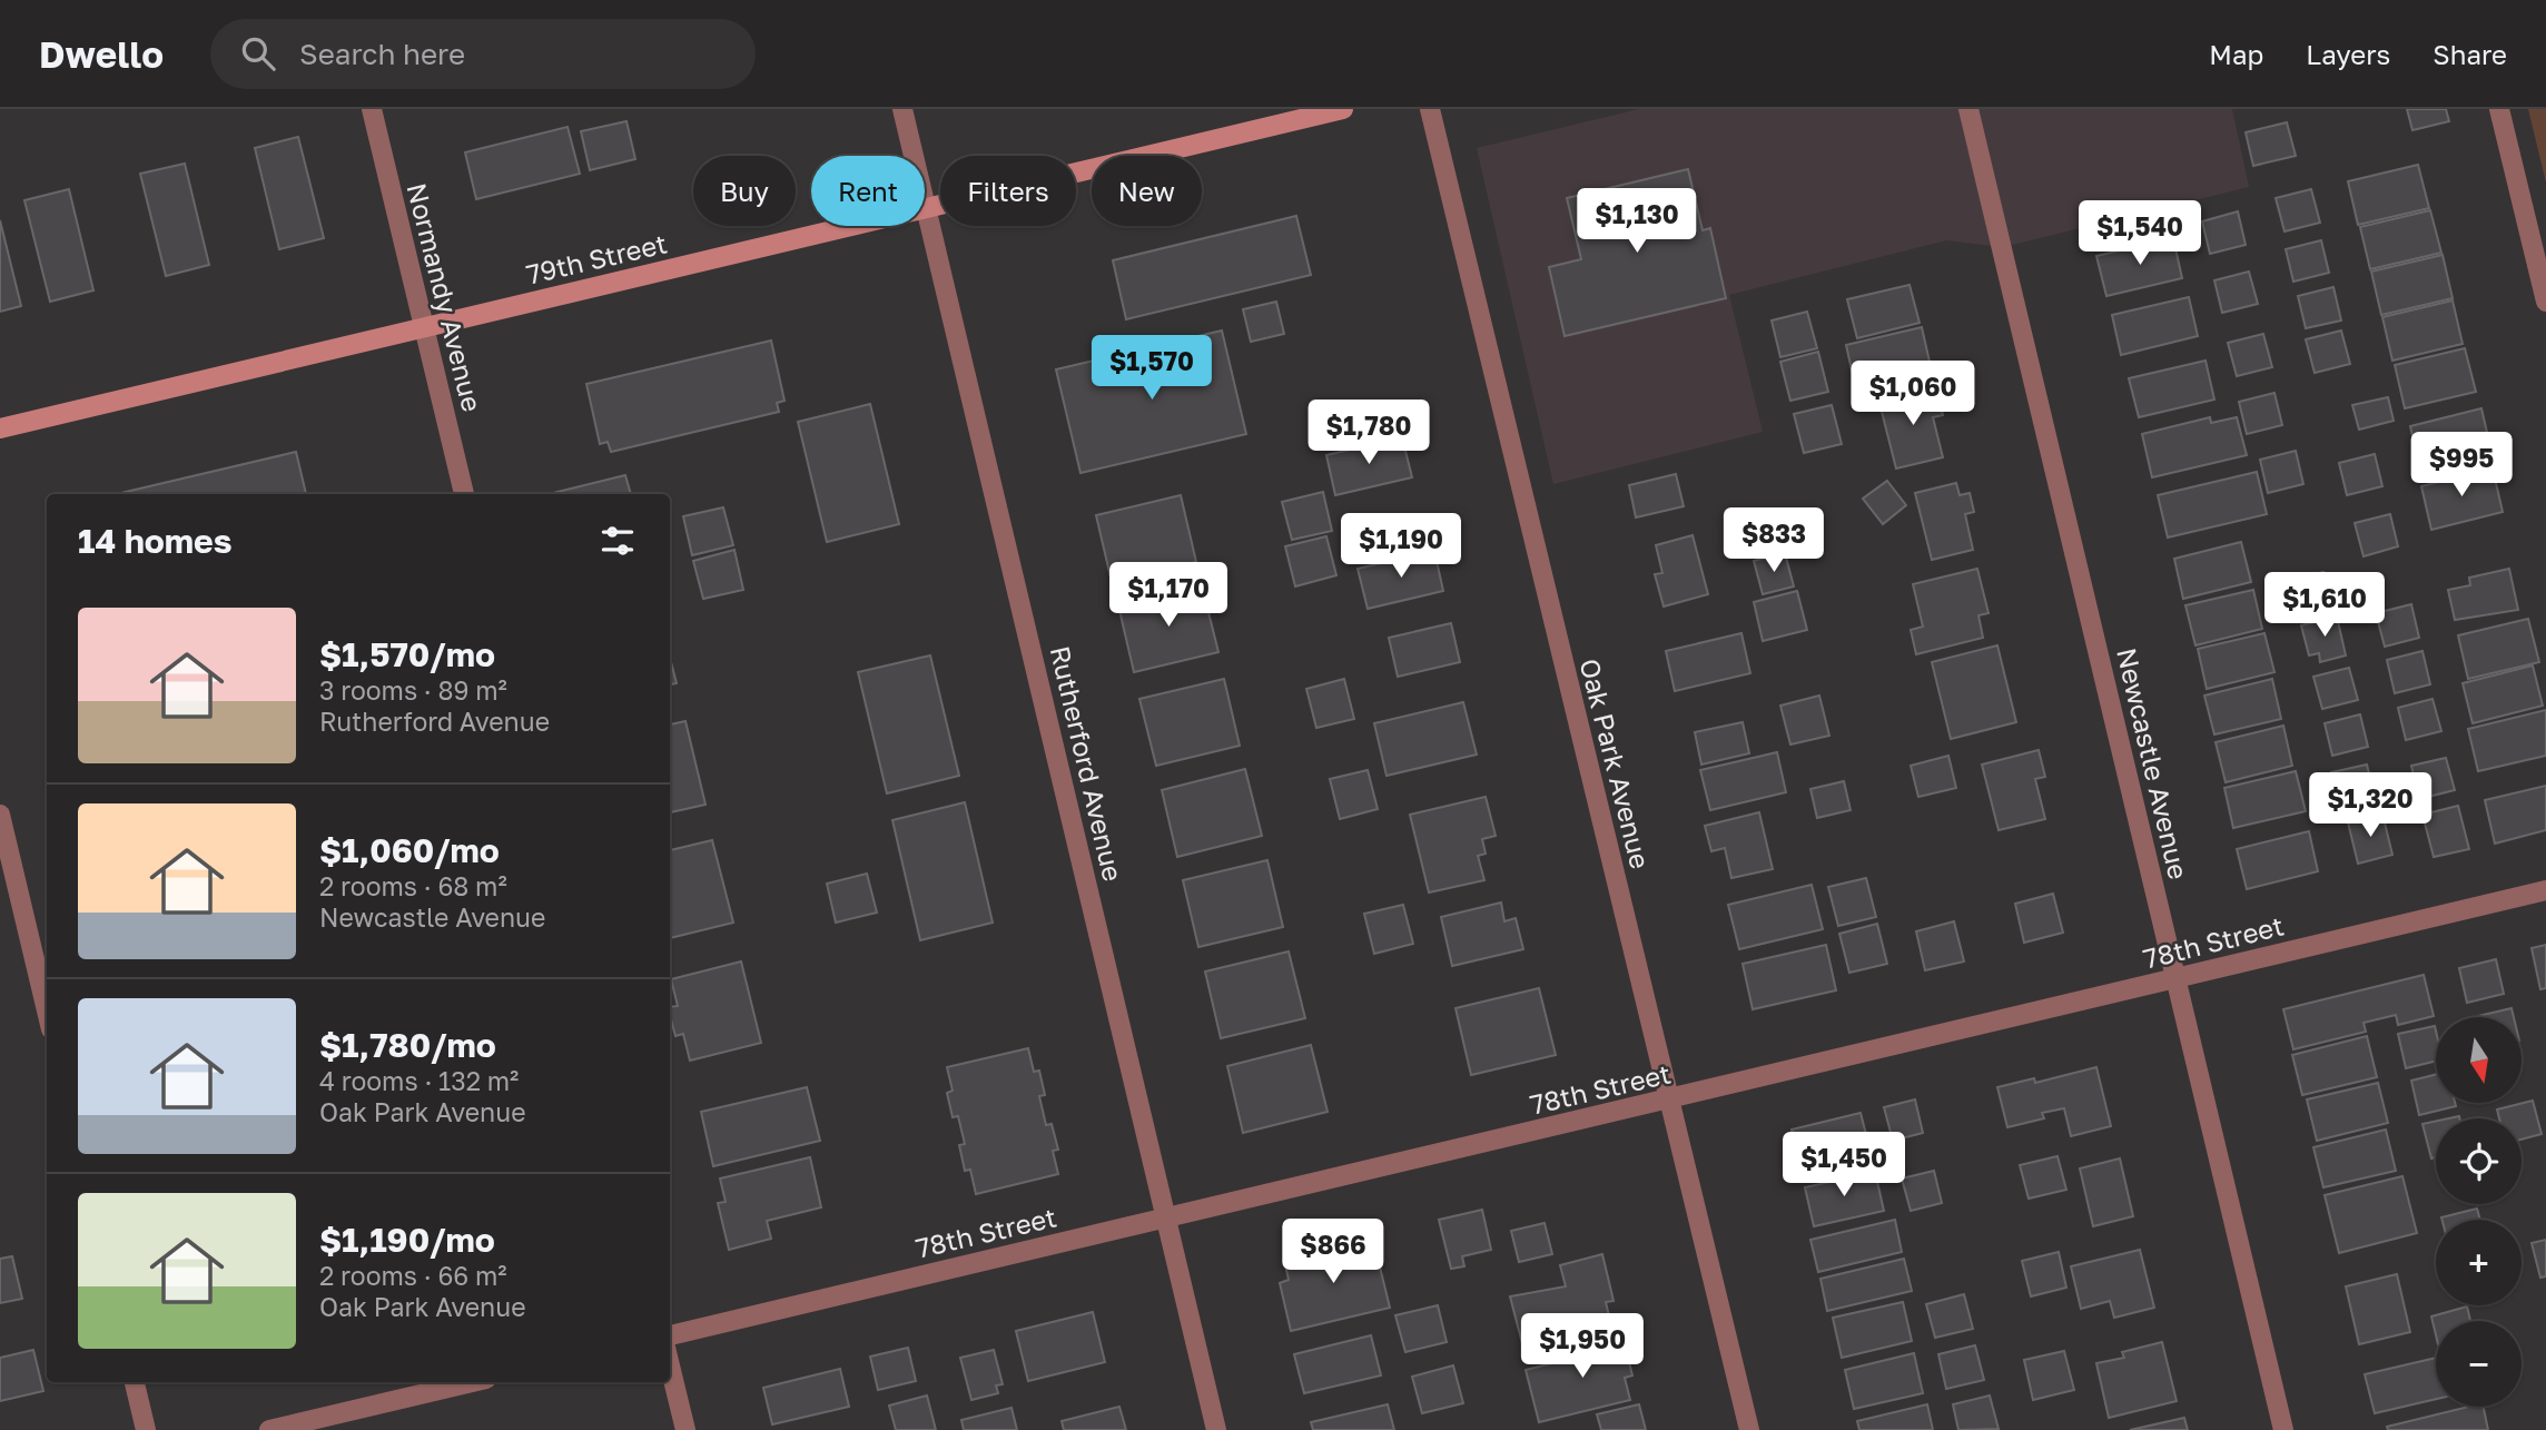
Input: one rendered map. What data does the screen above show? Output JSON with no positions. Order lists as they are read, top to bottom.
{
  "streets": {
    "main road": ["79th Street"],
    "street": [
      "Normandy Avenue",
      "Rutherford Avenue",
      "Oak Park Avenue",
      "Newcastle Avenue",
      "78th Street"
    ]
  },
  "crossings": [
    ["79th Street", "Normandy Avenue"],
    ["79th Street", "Rutherford Avenue"],
    ["Rutherford Avenue", "78th Street"],
    ["Oak Park Avenue", "78th Street"],
    ["Newcastle Avenue", "78th Street"]
  ],
  "north": "bottom",
  "page": {
    "header": "Dwello",
    "search": "Search here",
    "nav": ["Map", "Layers", "Share"],
    "chip": [
      "Buy",
      "Rent",
      "Filters",
      "New"
    ],
    "price": [
      "$1,130",
      "$1,540",
      "$1,570",
      "$1,060",
      "$1,780",
      "$995",
      "$833",
      "$1,190",
      "$1,170",
      "$1,610",
      "$1,320",
      "$1,450",
      "$866",
      "$1,950"
    ],
    "heading": "14 homes",
    "list": [
      {
        "name": "$1,570/mo",
        "note": "3 rooms · 89 m² · Rutherford Avenue"
      },
      {
        "name": "$1,060/mo",
        "note": "2 rooms · 68 m² · Newcastle Avenue"
      },
      {
        "name": "$1,780/mo",
        "note": "4 rooms · 132 m² · Oak Park Avenue"
      },
      {
        "name": "$1,190/mo",
        "note": "2 rooms · 66 m² · Oak Park Avenue"
      }
    ],
    "map_buttons": ["+", "−"]
  }
}
